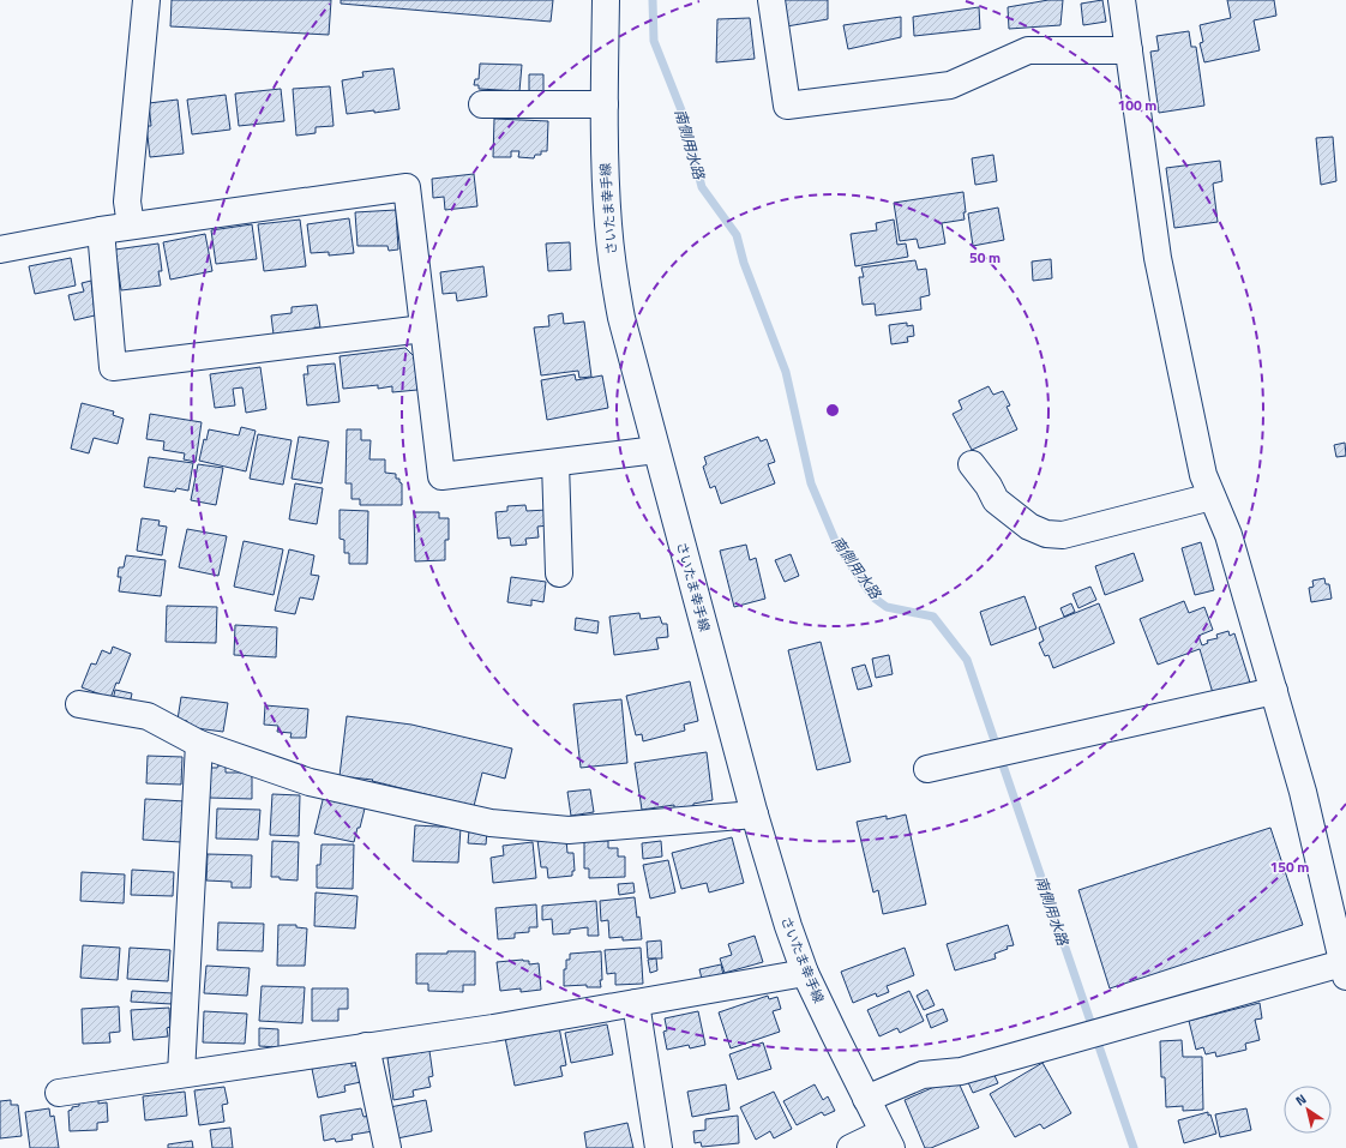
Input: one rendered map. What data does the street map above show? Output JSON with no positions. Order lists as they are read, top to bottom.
{
  "streets": {
    "street": ["さいたま幸手線"]
  },
  "water": ["南側用水路"],
  "north": "top left",
  "rings": ["100 m", "50 m", "150 m"]
}
